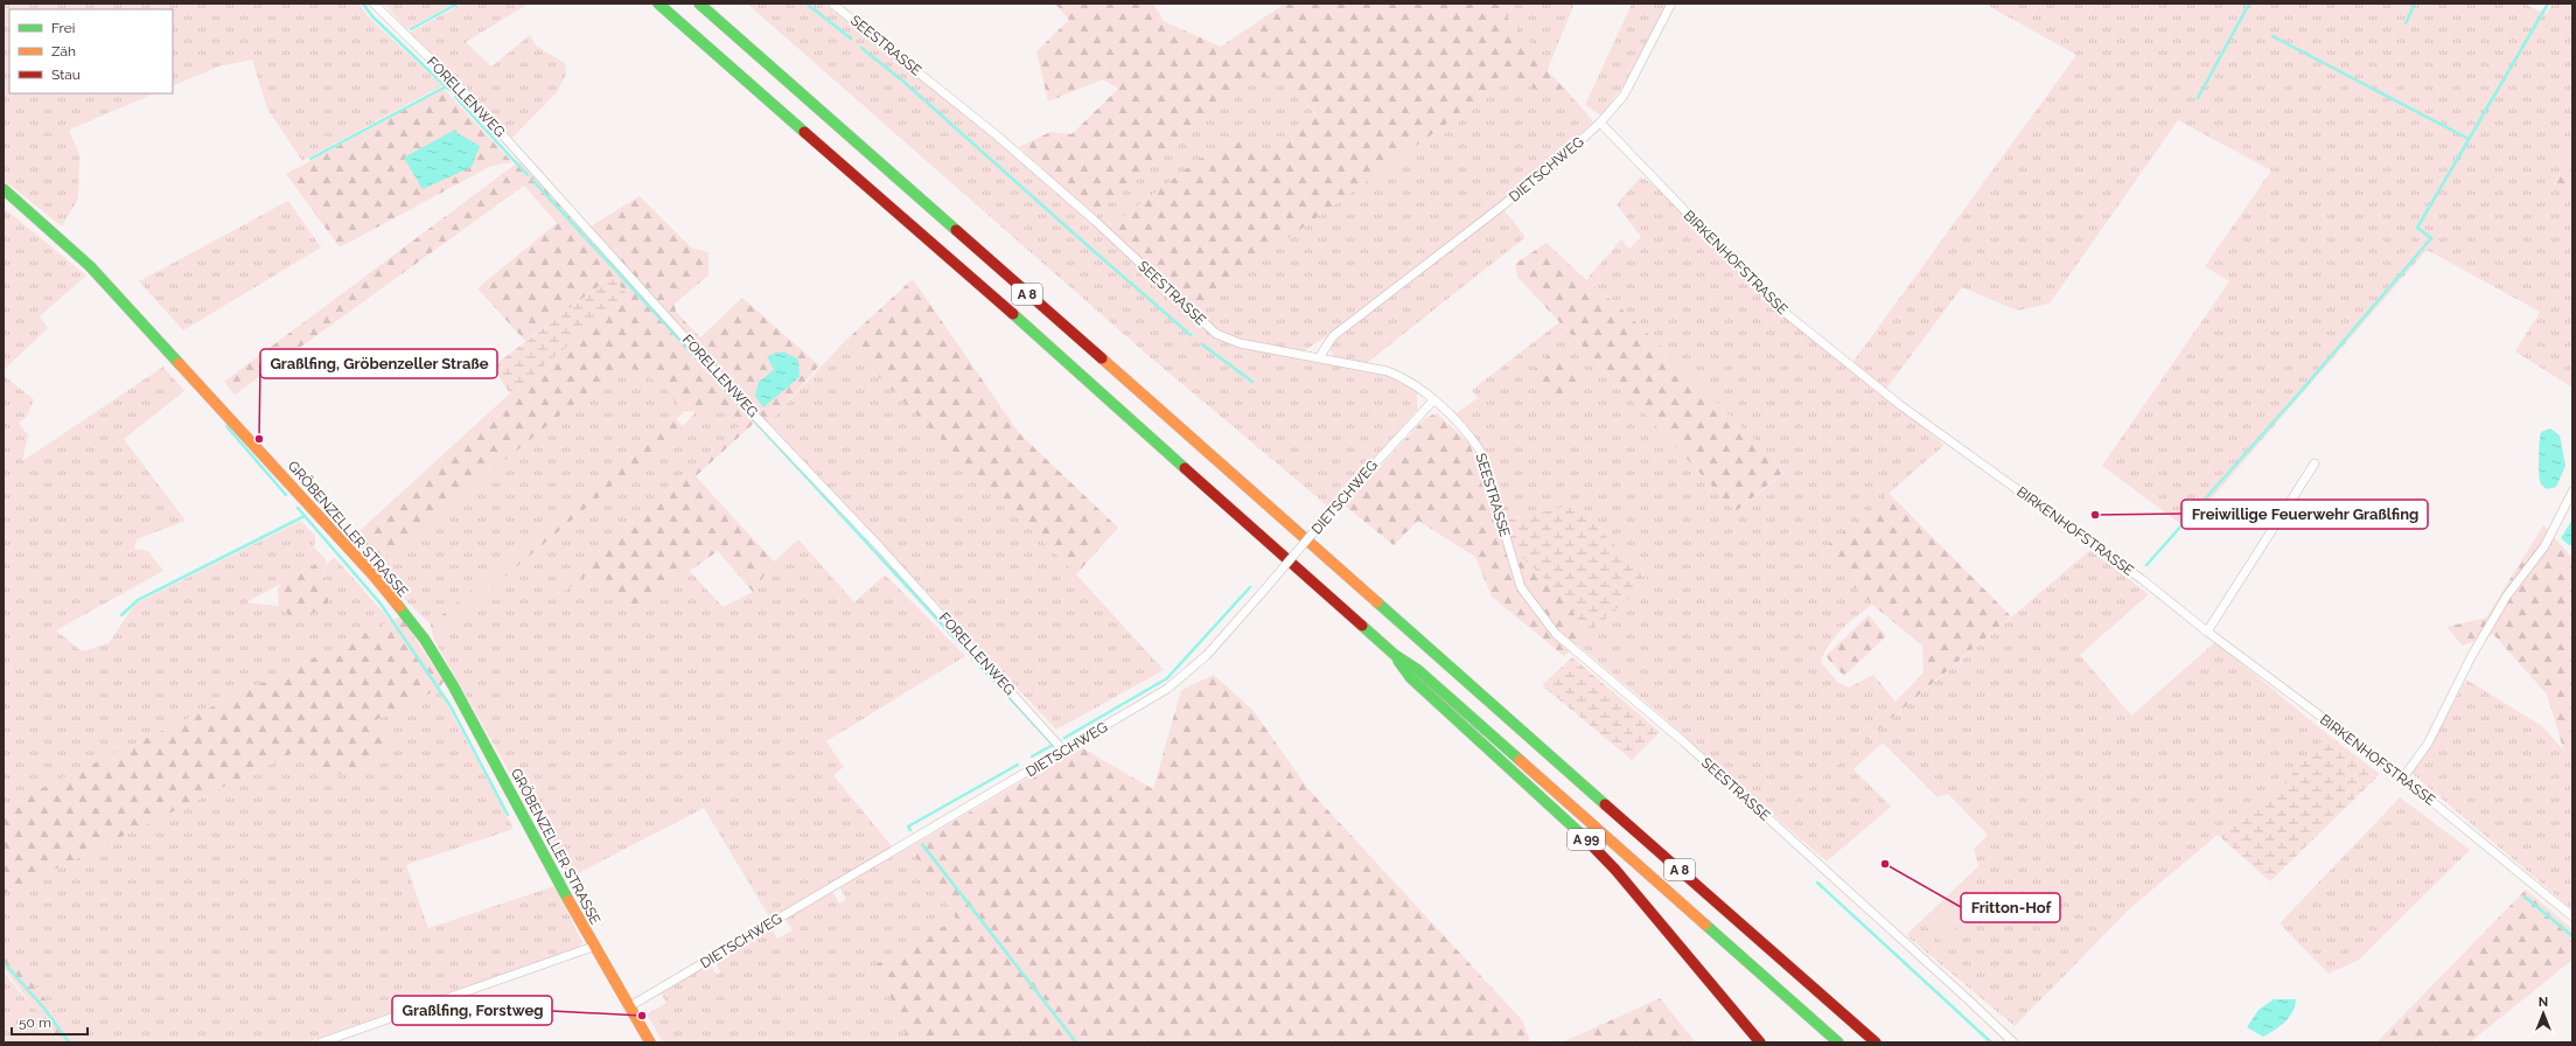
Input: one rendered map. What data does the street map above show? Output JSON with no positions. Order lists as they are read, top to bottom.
{
  "streets": {
    "main road": ["A 8", "GRÖBENZELLER STRASSE", "A 99"],
    "street": [
      "SEESTRASSE",
      "FORELLENWEG",
      "DIETSCHWEG",
      "BIRKENHOFSTRASSE"
    ]
  },
  "crossings": [
    ["SEESTRASSE", "DIETSCHWEG"],
    ["FORELLENWEG", "DIETSCHWEG"],
    ["DIETSCHWEG", "BIRKENHOFSTRASSE"],
    ["DIETSCHWEG", "GRÖBENZELLER STRASSE"],
    ["A 8", "A 99"]
  ],
  "places": [
    "Graßlfing, Gröbenzeller Straße",
    "Freiwillige Feuerwehr Graßlfing",
    "Fritton-Hof",
    "Graßlfing, Forstweg"
  ],
  "legend": ["Frei", "Zäh", "Stau"],
  "scale_bar": "50 m",
  "north": "top"
}
